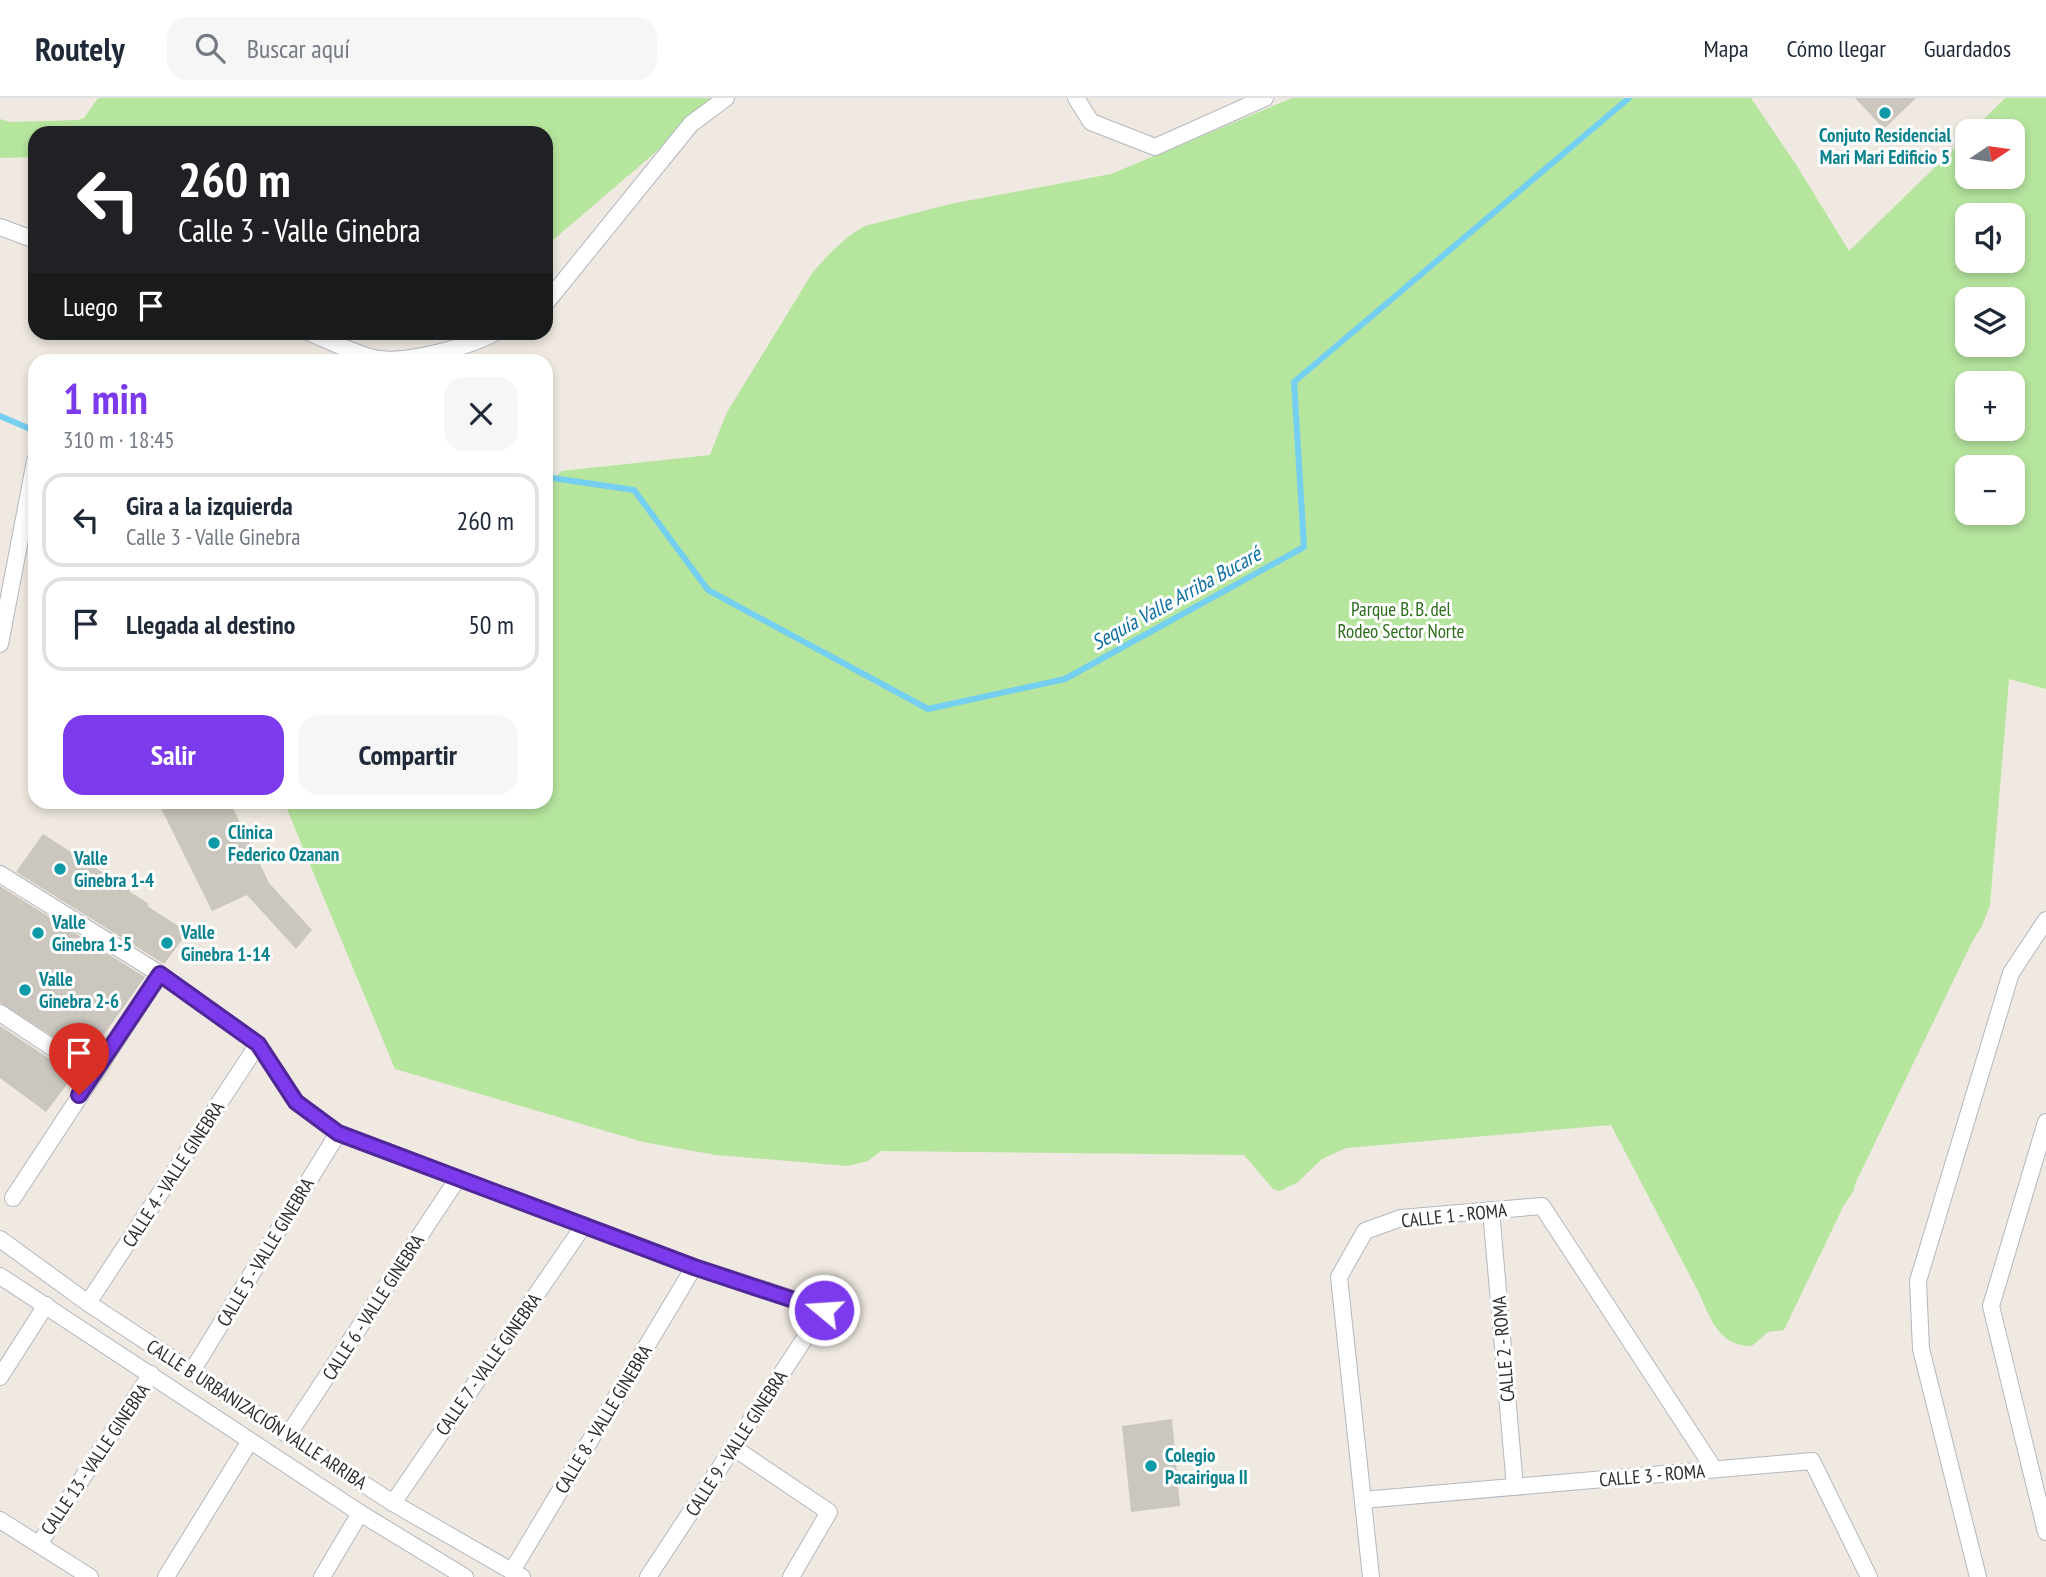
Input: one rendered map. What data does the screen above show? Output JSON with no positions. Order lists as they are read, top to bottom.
{
  "streets": {
    "street": [
      "CALLE 4 - VALLE GINEBRA",
      "CALLE 1 - ROMA",
      "CALLE 5 - VALLE GINEBRA",
      "CALLE 6 - VALLE GINEBRA",
      "CALLE 2 - ROMA",
      "CALLE 7 - VALLE GINEBRA",
      "CALLE B URBANIZACIÓN VALLE ARRIBA",
      "CALLE 8 - VALLE GINEBRA",
      "CALLE 9 - VALLE GINEBRA",
      "CALLE 13 - VALLE GINEBRA",
      "CALLE 3 - ROMA"
    ]
  },
  "crossings": [
    ["CALLE 4 - VALLE GINEBRA", "CALLE B URBANIZACIÓN VALLE ARRIBA"],
    ["CALLE 1 - ROMA", "CALLE 2 - ROMA"],
    ["CALLE 1 - ROMA", "CALLE 3 - ROMA"],
    ["CALLE 5 - VALLE GINEBRA", "CALLE B URBANIZACIÓN VALLE ARRIBA"],
    ["CALLE 6 - VALLE GINEBRA", "CALLE B URBANIZACIÓN VALLE ARRIBA"],
    ["CALLE 2 - ROMA", "CALLE 3 - ROMA"],
    ["CALLE 7 - VALLE GINEBRA", "CALLE B URBANIZACIÓN VALLE ARRIBA"],
    ["CALLE B URBANIZACIÓN VALLE ARRIBA", "CALLE 8 - VALLE GINEBRA"],
    ["CALLE B URBANIZACIÓN VALLE ARRIBA", "CALLE 13 - VALLE GINEBRA"],
    ["CALLE 8 - VALLE GINEBRA", "CALLE 9 - VALLE GINEBRA"]
  ],
  "water": ["Sequía Valle Arriba Bucaré"],
  "parks": ["Parque B. B. del Rodeo Sector Norte"],
  "places": [
    "Conjuto Residencial Mari Mari Edificio 5",
    "Clinica Federico Ozanan",
    "Valle Ginebra 1-4",
    "Valle Ginebra 1-5",
    "Valle Ginebra 1-14",
    "Valle Ginebra 2-6",
    "Colegio Pacairigua II"
  ],
  "north": "right",
  "page": {
    "header": "Routely",
    "search": "Buscar aquí",
    "nav": ["Mapa", "Cómo llegar", "Guardados"],
    "map_buttons": ["+", "−"],
    "turn": ["260 m", "Calle 3 - Valle Ginebra"],
    "then": "Luego",
    "heading": ["1 min", "310 m · 18:45"],
    "list": [
      {
        "name": "Gira a la izquierda",
        "note": "Calle 3 - Valle Ginebra",
        "value": "260 m"
      },
      {
        "name": "Llegada al destino",
        "value": "50 m"
      }
    ],
    "buttons": ["Salir", "Compartir"]
  }
}
